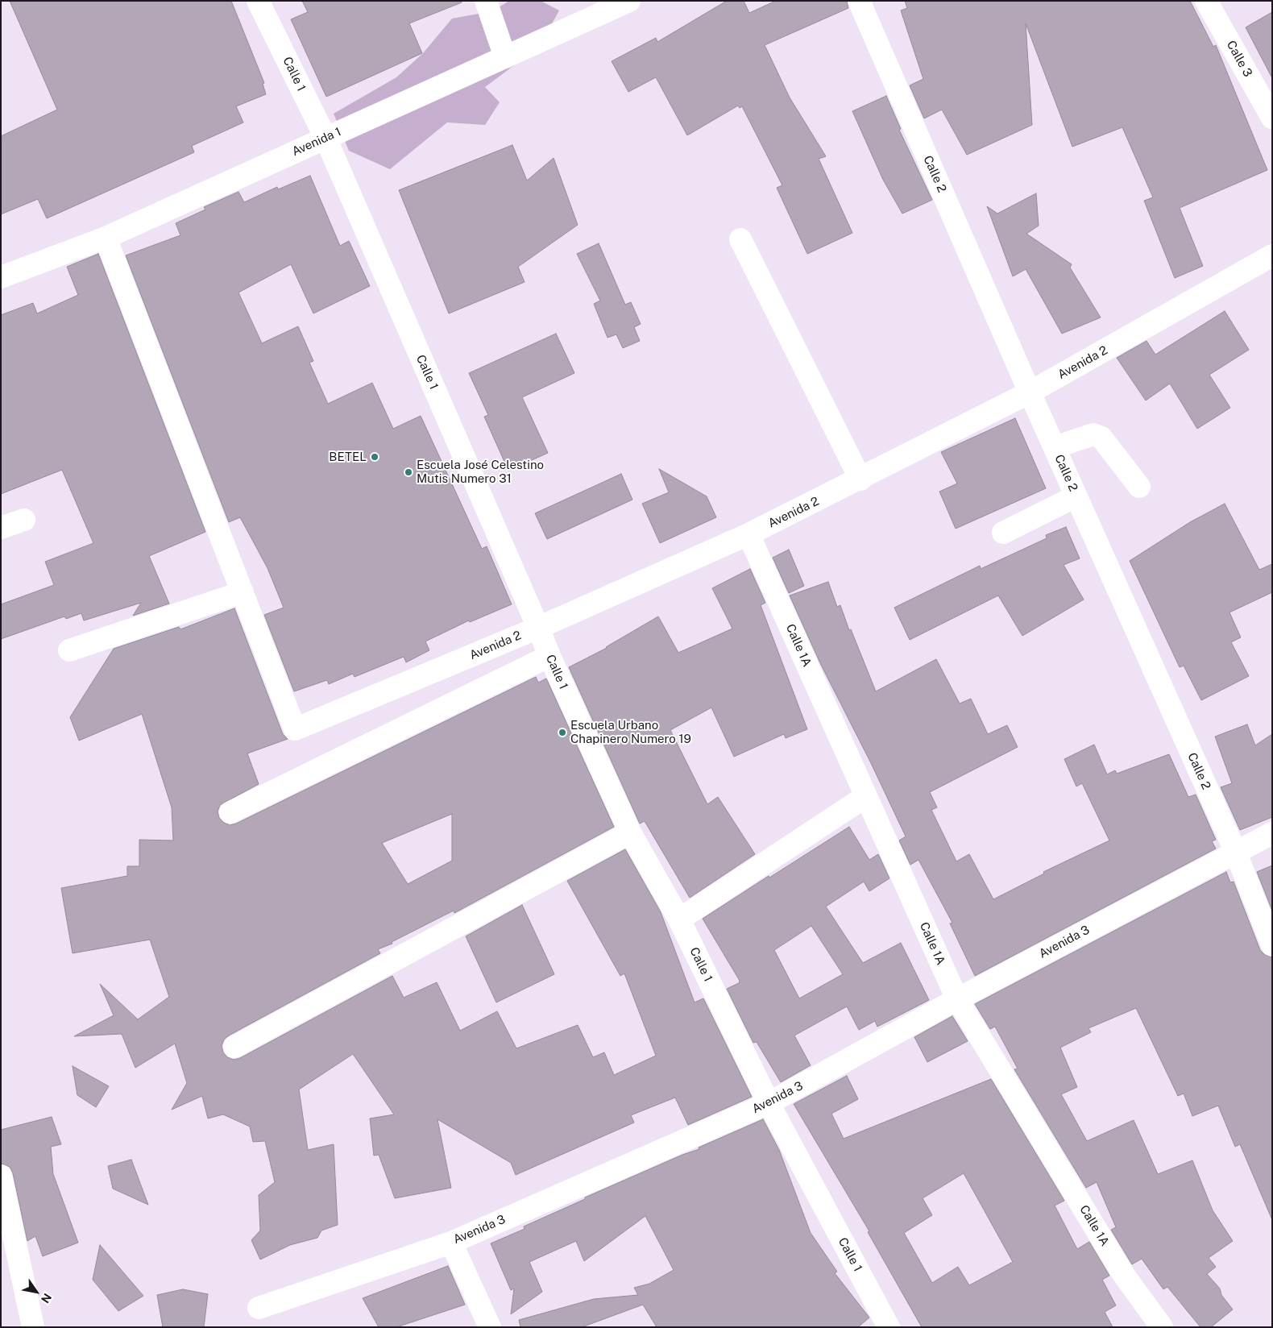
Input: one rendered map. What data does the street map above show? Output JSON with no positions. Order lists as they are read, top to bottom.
{
  "streets": {
    "street": [
      "Calle 3",
      "Calle 1",
      "Avenida 1",
      "Calle 2",
      "Avenida 2",
      "Calle 1A",
      "Avenida 3"
    ]
  },
  "crossings": [
    ["Calle 1", "Avenida 1"],
    ["Calle 1", "Avenida 2"],
    ["Calle 1", "Avenida 3"],
    ["Calle 2", "Avenida 2"],
    ["Calle 2", "Avenida 3"],
    ["Avenida 2", "Calle 1A"],
    ["Calle 1A", "Avenida 3"]
  ],
  "places": ["BETEL", "Escuela José Celestino Mutis Numero 31", "Escuela Urbano Chapinero Numero 19"],
  "north": "bottom right"
}
